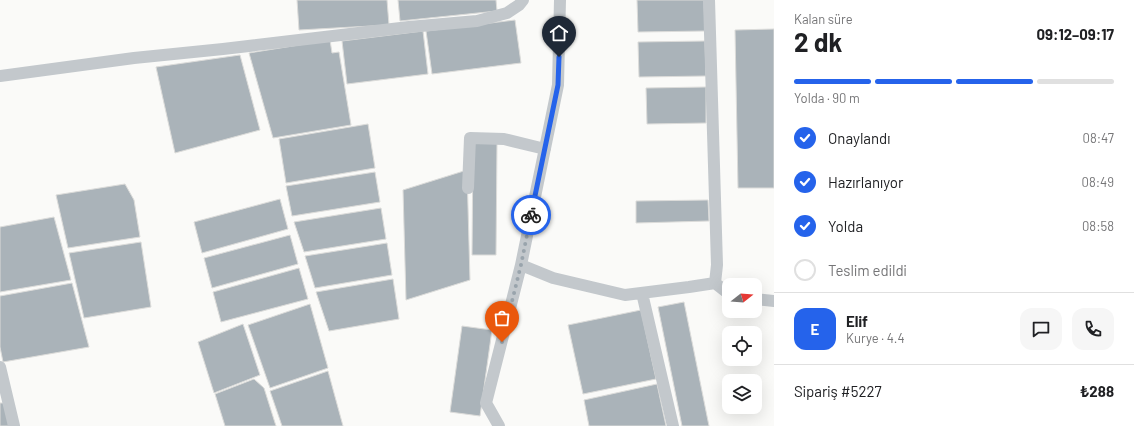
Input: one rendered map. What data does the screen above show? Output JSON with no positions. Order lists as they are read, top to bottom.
{
  "north": "right",
  "page": {
    "heading": ["2 dk", "Kalan süre", "09:12–09:17"],
    "panel": [
      "Elif",
      "Kurye · 4.4",
      "Sipariş #5227",
      "₺288"
    ],
    "bar": "Yolda · 90 m",
    "list": [
      ["Onaylandı", "08:47"],
      ["Hazırlanıyor", "08:49"],
      ["Yolda", "08:58"],
      "Teslim edildi"
    ],
    "round": "E"
  }
}
